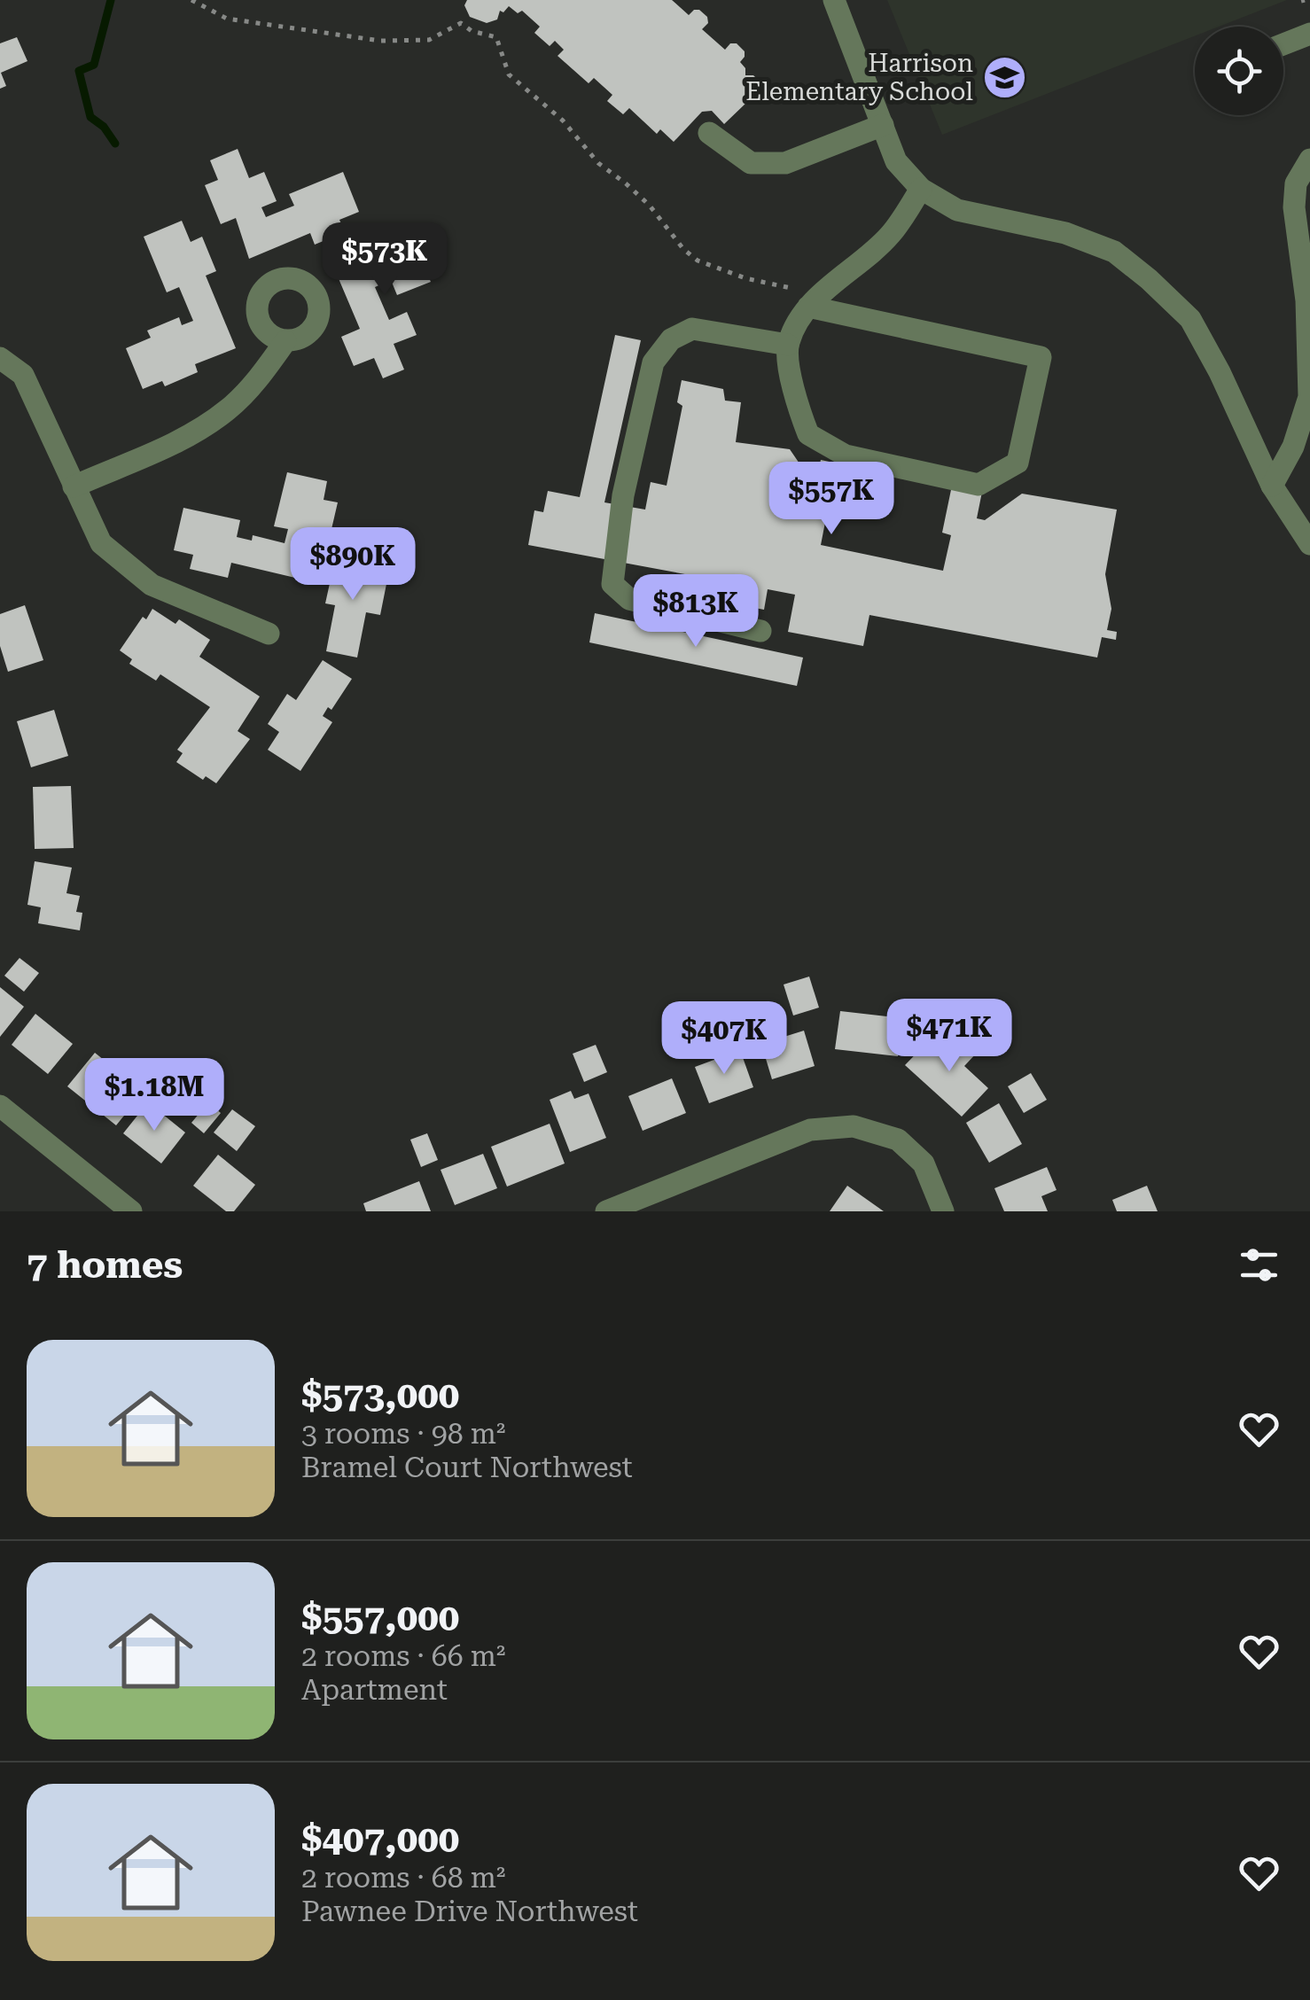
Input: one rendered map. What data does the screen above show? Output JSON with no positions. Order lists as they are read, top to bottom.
{
  "places": {
    "school or university": ["Harrison Elementary School"]
  },
  "page": {
    "price": [
      "$573K",
      "$557K",
      "$890K",
      "$813K",
      "$471K",
      "$407K",
      "$1.18M"
    ],
    "heading": "7 homes",
    "list": [
      {
        "name": "$573,000",
        "note": "3 rooms · 98 m² · Bramel Court Northwest"
      },
      {
        "name": "$557,000",
        "note": "2 rooms · 66 m² · Apartment"
      },
      {
        "name": "$407,000",
        "note": "2 rooms · 68 m² · Pawnee Drive Northwest"
      }
    ]
  }
}
